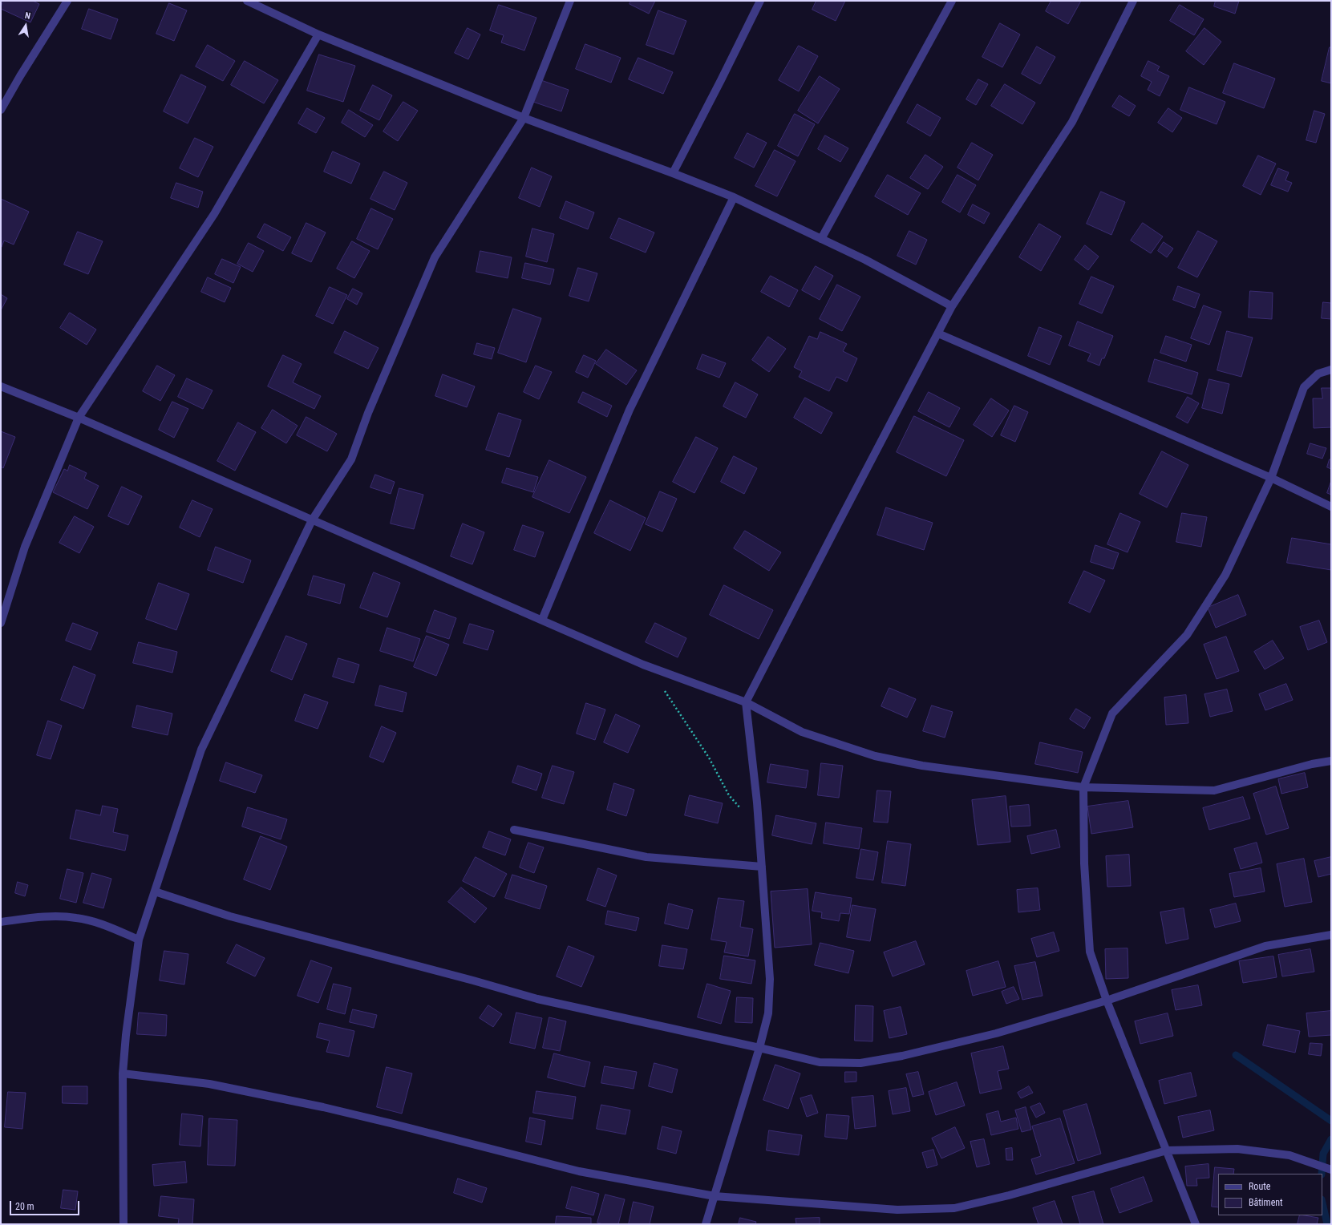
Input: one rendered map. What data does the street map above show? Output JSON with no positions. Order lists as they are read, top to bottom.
{
  "legend": ["Route", "Bâtiment"],
  "scale_bar": "20 m",
  "north": "top"
}
